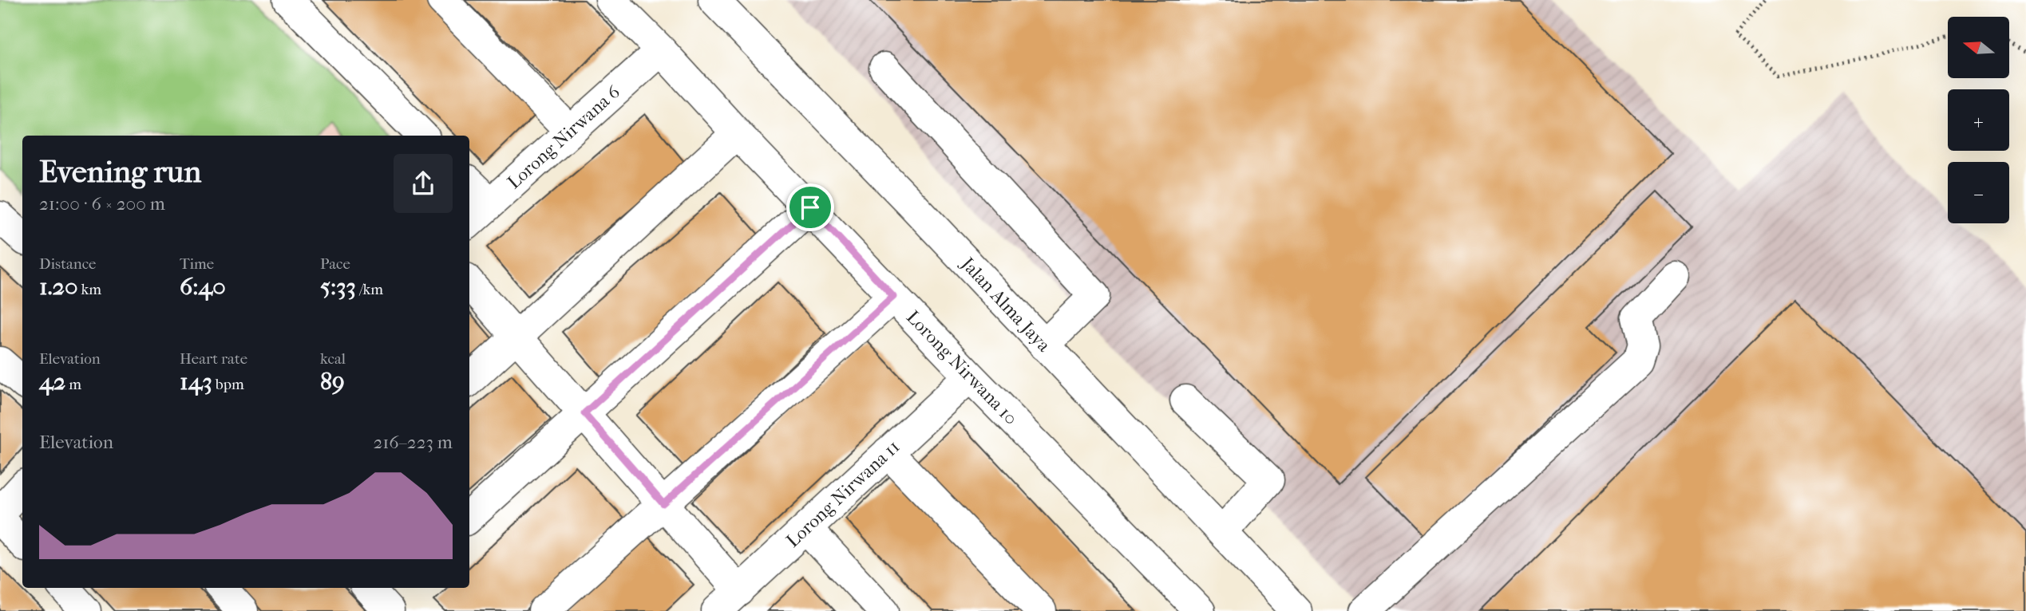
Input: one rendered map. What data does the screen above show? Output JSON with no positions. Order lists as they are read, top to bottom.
{
  "streets": {
    "street": [
      "Lorong Nirwana 6",
      "Jalan Alma Jaya",
      "Lorong Nirwana 10",
      "Lorong Nirwana 11"
    ]
  },
  "crossings": [
    ["Lorong Nirwana 6", "Lorong Nirwana 10"],
    ["Lorong Nirwana 10", "Lorong Nirwana 11"]
  ],
  "north": "left",
  "page": {
    "map_buttons": ["+", "−"],
    "heading": ["Evening run", "21:00 · 6 × 200 m"],
    "stats": [
      ["Distance", "1.20 km"],
      ["Time", "6:40"],
      ["Pace", "5:33 /km"],
      ["Elevation", "42 m"],
      ["Heart rate", "143 bpm"],
      ["kcal", "89"]
    ],
    "chart": ["Elevation", "216–223 m"]
  }
}
